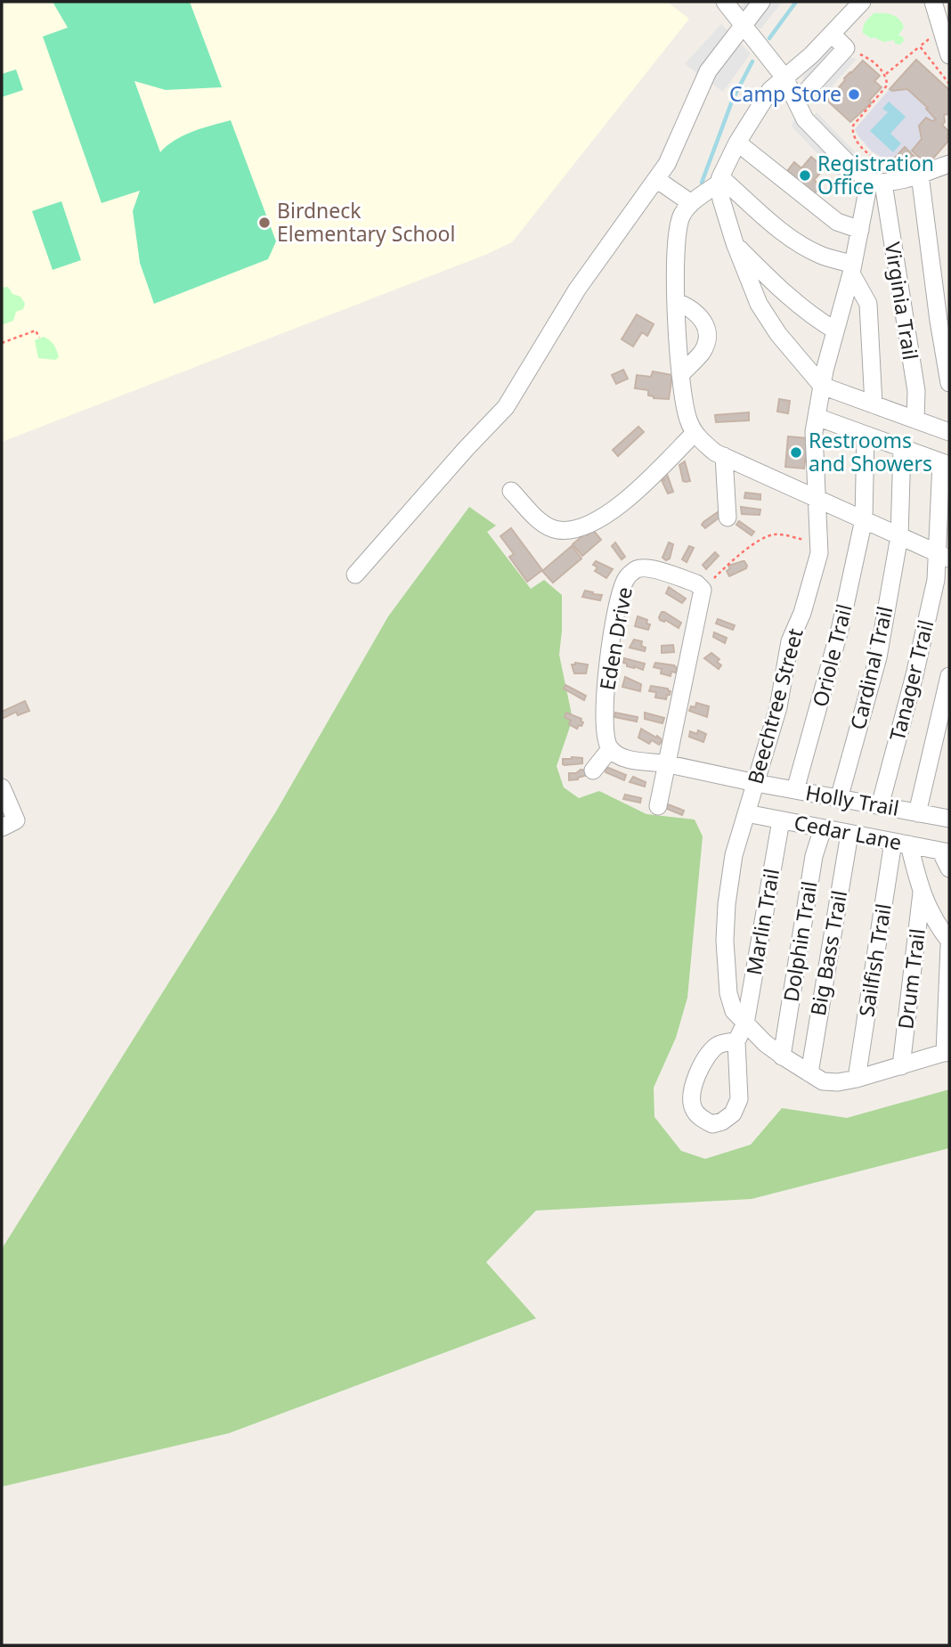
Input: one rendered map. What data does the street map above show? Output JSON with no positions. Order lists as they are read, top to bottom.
{
  "streets": {
    "street": [
      "Virginia Trail",
      "Eden Drive",
      "Oriole Trail",
      "Cardinal Trail",
      "Tanager Trail",
      "Beechtree Street",
      "Holly Trail",
      "Cedar Lane",
      "Marlin Trail",
      "Dolphin Trail",
      "Big Bass Trail",
      "Sailfish Trail",
      "Drum Trail"
    ]
  },
  "crossings": [
    ["Virginia Trail", "Beechtree Street"],
    ["Oriole Trail", "Holly Trail"],
    ["Cardinal Trail", "Holly Trail"],
    ["Tanager Trail", "Holly Trail"],
    ["Beechtree Street", "Holly Trail"],
    ["Beechtree Street", "Cedar Lane"],
    ["Beechtree Street", "Marlin Trail"],
    ["Beechtree Street", "Dolphin Trail"],
    ["Beechtree Street", "Big Bass Trail"],
    ["Beechtree Street", "Sailfish Trail"],
    ["Beechtree Street", "Drum Trail"],
    ["Cedar Lane", "Marlin Trail"],
    ["Cedar Lane", "Dolphin Trail"],
    ["Cedar Lane", "Big Bass Trail"],
    ["Cedar Lane", "Sailfish Trail"]
  ],
  "places": [
    "Camp Store",
    "Registration Office",
    "Birdneck Elementary School",
    "Restrooms and Showers"
  ]
}
